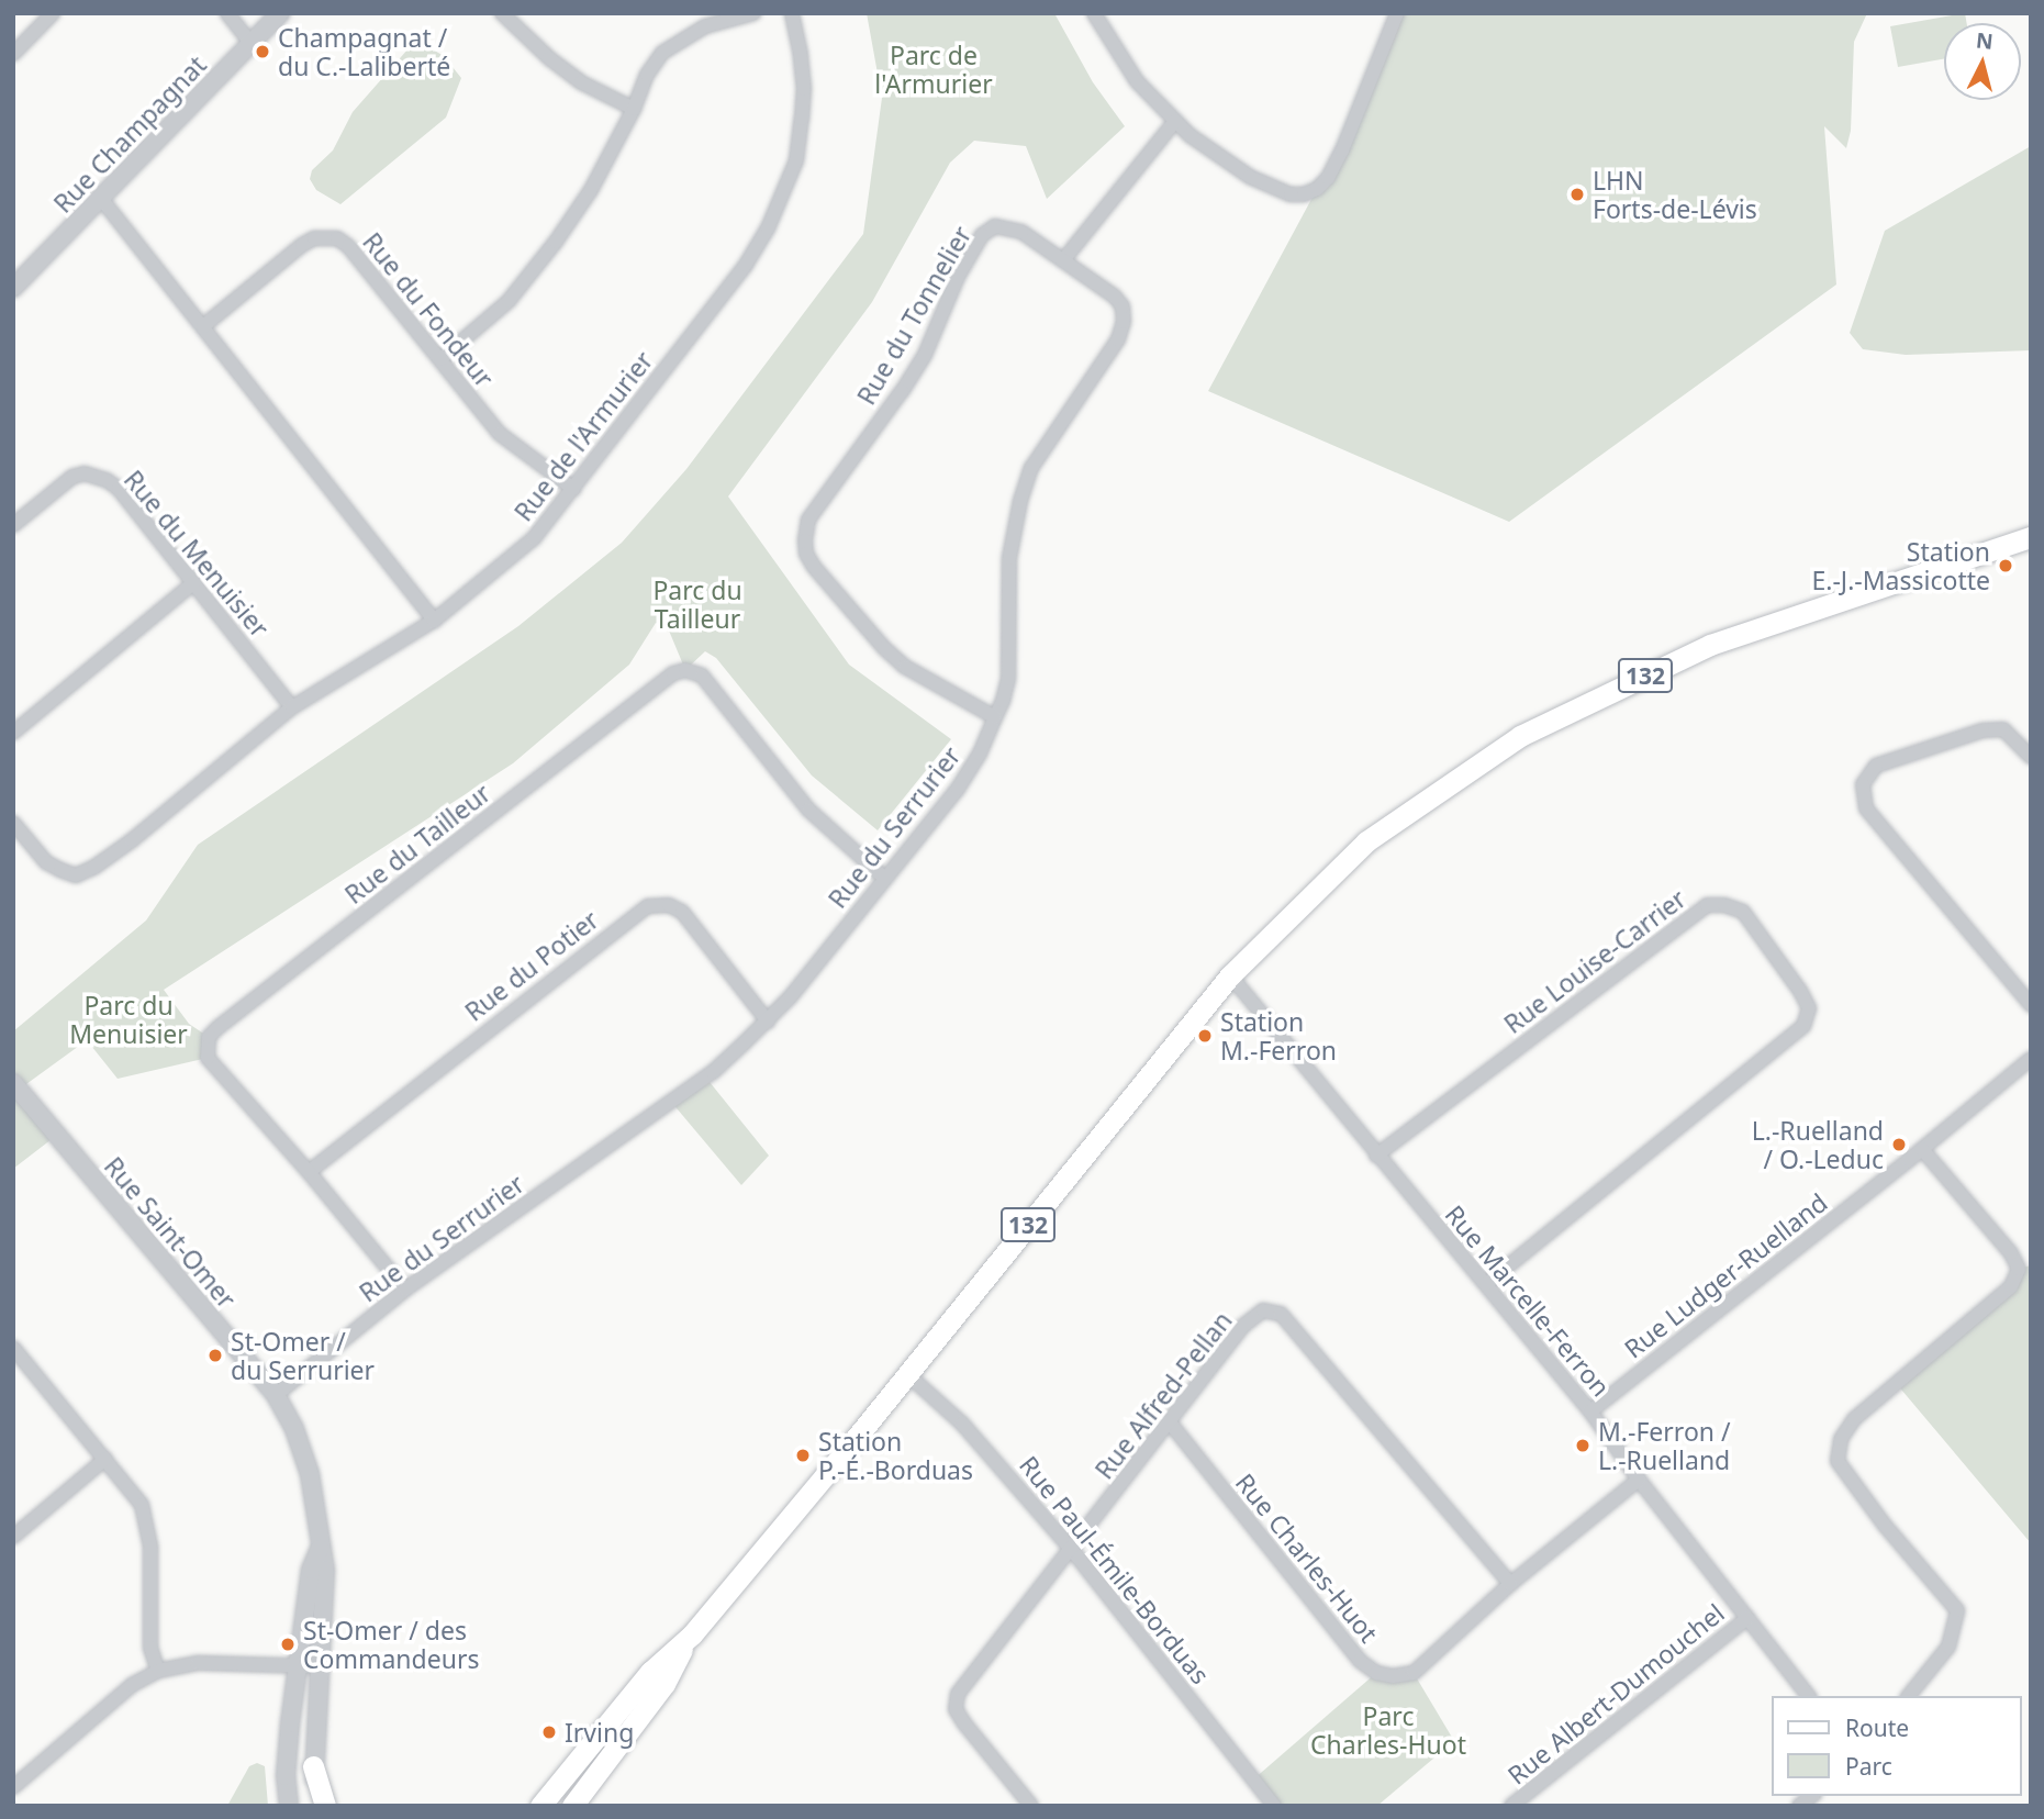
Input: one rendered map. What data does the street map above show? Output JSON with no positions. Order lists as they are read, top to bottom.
{
  "streets": {
    "main road": ["132"],
    "street": [
      "Rue Champagnat",
      "Rue du Fondeur",
      "Rue du Tonnelier",
      "Rue de l'Armurier",
      "Rue du Menuisier",
      "Rue du Serrurier",
      "Rue du Tailleur",
      "Rue Louise-Carrier",
      "Rue du Potier",
      "Rue Saint-Omer",
      "Rue Ludger-Ruelland",
      "Rue Marcelle-Ferron",
      "Rue Alfred-Pellan",
      "Rue Charles-Huot",
      "Rue Paul-Émile-Borduas",
      "Rue Albert-Dumouchel"
    ]
  },
  "crossings": [
    ["Rue du Fondeur", "Rue de l'Armurier"],
    ["Rue du Tonnelier", "Rue du Serrurier"],
    ["132", "Rue Marcelle-Ferron"],
    ["132", "Rue Paul-Émile-Borduas"],
    ["Rue du Serrurier", "Rue du Tailleur"],
    ["Rue du Serrurier", "Rue du Potier"],
    ["Rue du Serrurier", "Rue Saint-Omer"],
    ["Rue du Tailleur", "Rue du Potier"],
    ["Rue Louise-Carrier", "Rue Marcelle-Ferron"],
    ["Rue Ludger-Ruelland", "Rue Marcelle-Ferron"],
    ["Rue Marcelle-Ferron", "Rue Charles-Huot"],
    ["Rue Marcelle-Ferron", "Rue Albert-Dumouchel"],
    ["Rue Alfred-Pellan", "Rue Charles-Huot"],
    ["Rue Alfred-Pellan", "Rue Paul-Émile-Borduas"]
  ],
  "parks": [
    "Parc de l'Armurier",
    "Parc du Tailleur",
    "Parc du Menuisier",
    "Parc Charles-Huot"
  ],
  "places": [
    "Champagnat / du C.-Laliberté",
    "LHN Forts-de-Lévis",
    "Station E.-J.-Massicotte",
    "Station M.-Ferron",
    "L.-Ruelland / O.-Leduc",
    "St-Omer / du Serrurier",
    "M.-Ferron / L.-Ruelland",
    "Station P.-É.-Borduas",
    "St-Omer / des Commandeurs",
    "Irving"
  ],
  "legend": ["Route", "Parc"],
  "north": "top"
}
